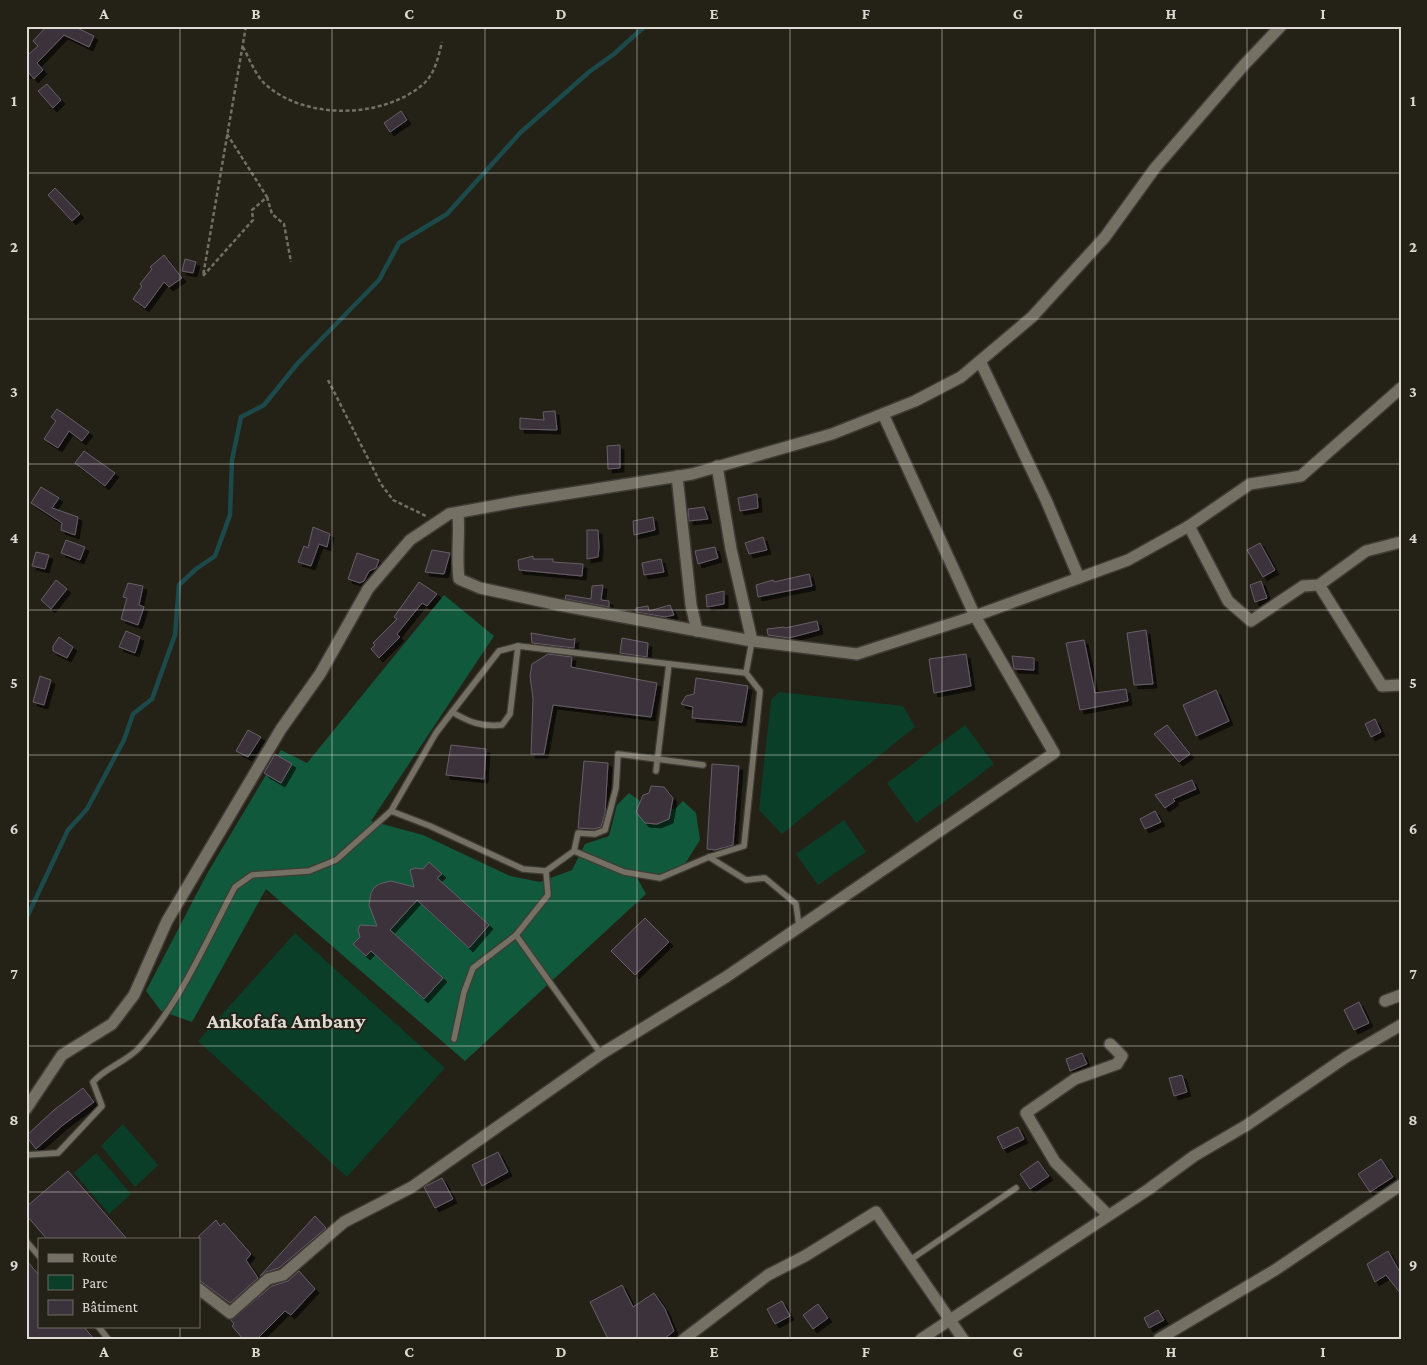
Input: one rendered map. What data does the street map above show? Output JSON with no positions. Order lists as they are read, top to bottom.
{
  "districts": ["Ankofafa Ambany"],
  "legend": ["Route", "Parc", "Bâtiment"],
  "grid": {
    "columns": [
      "A",
      "B",
      "C",
      "D",
      "E",
      "F",
      "G",
      "H",
      "I"
    ],
    "rows": [
      "1",
      "2",
      "3",
      "4",
      "5",
      "6",
      "7",
      "8",
      "9"
    ]
  }
}
